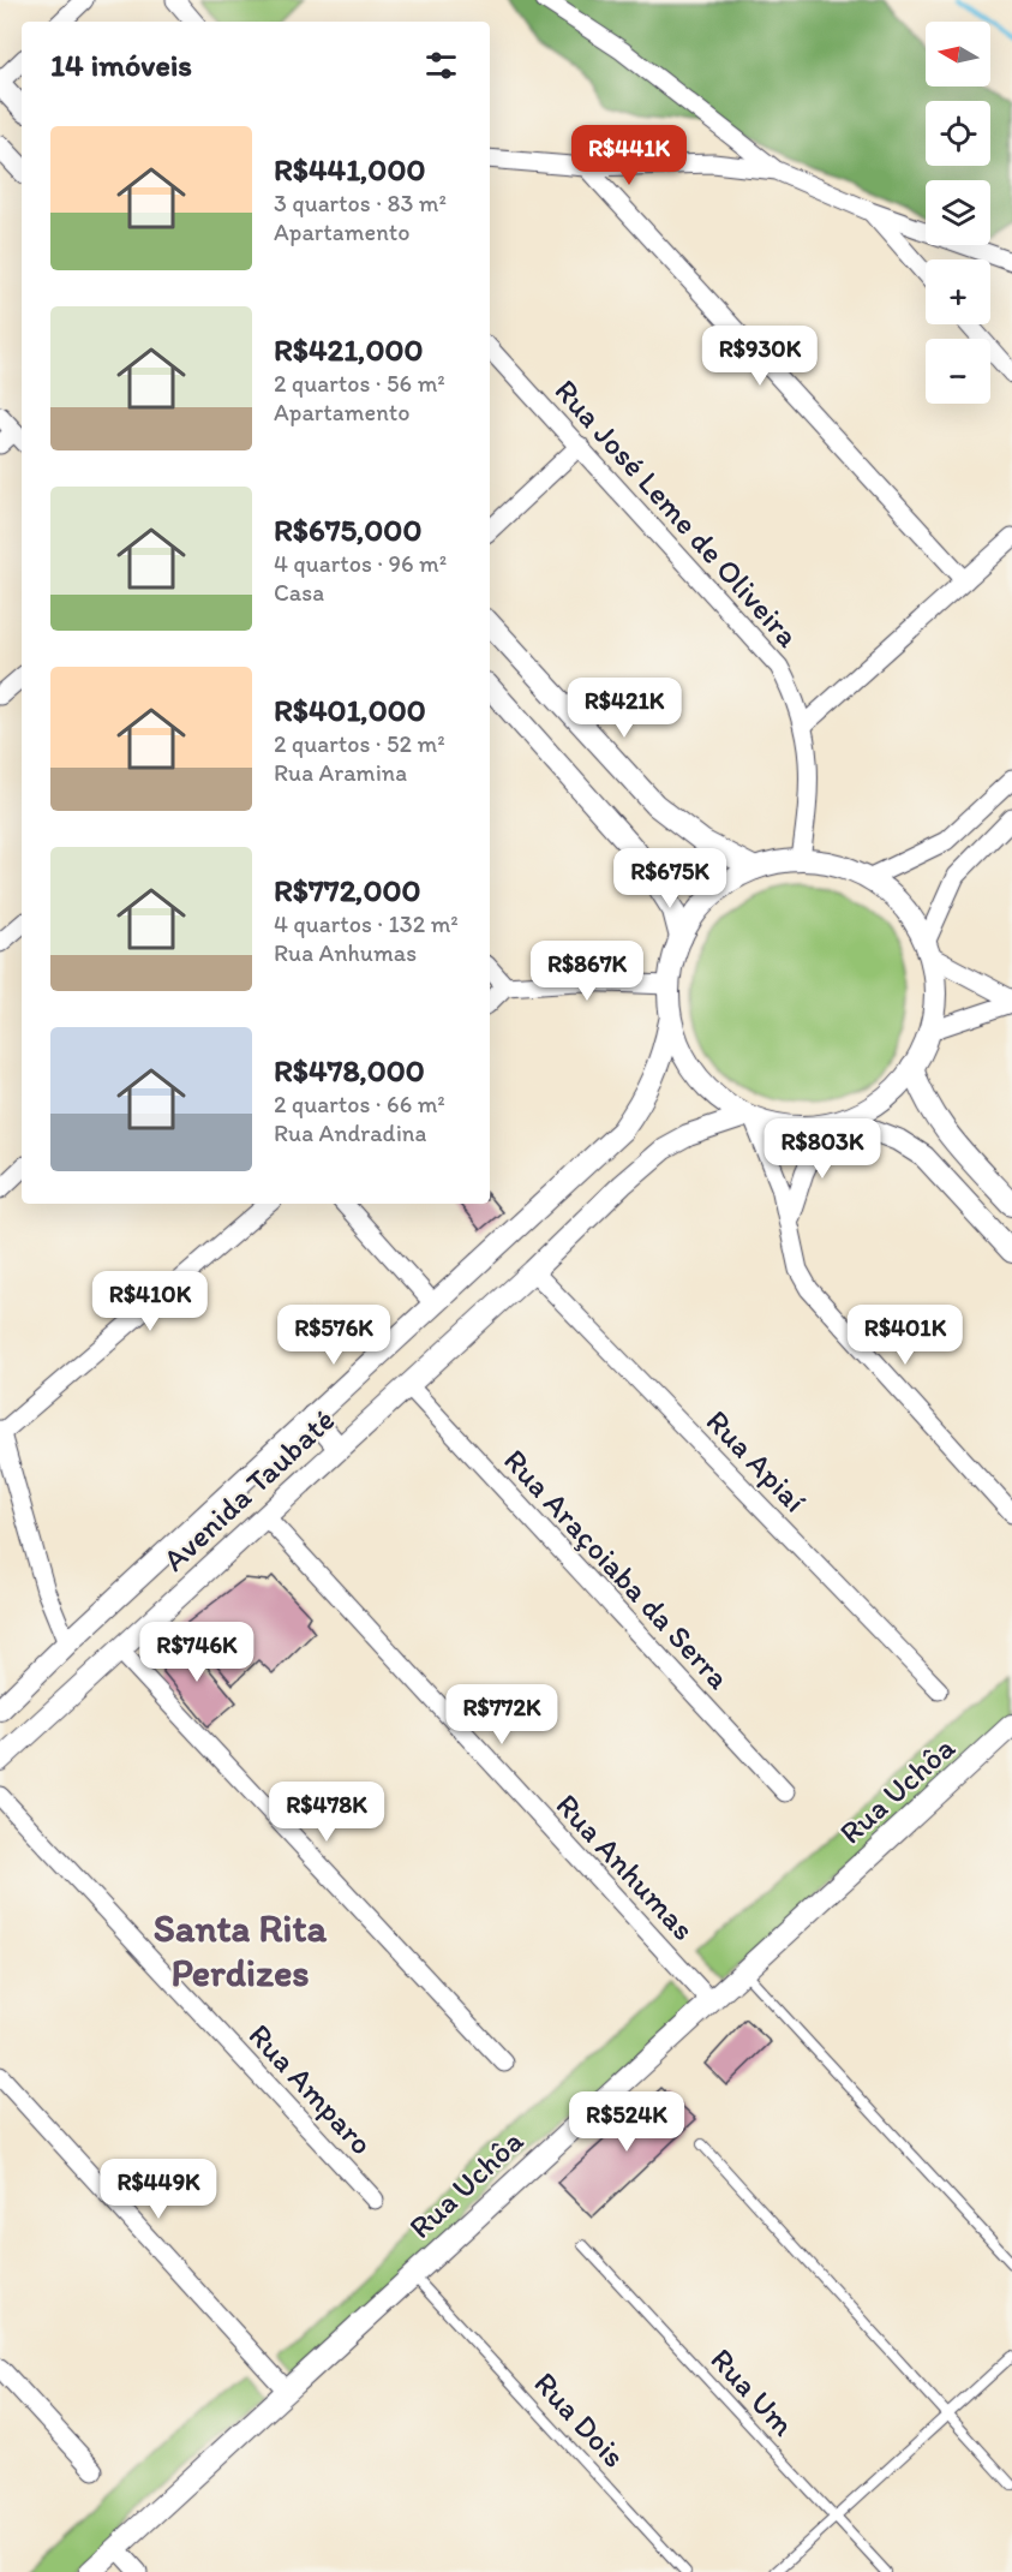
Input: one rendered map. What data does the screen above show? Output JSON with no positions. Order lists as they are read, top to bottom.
{
  "streets": {
    "street": [
      "Rua José Leme de Oliveira",
      "Rua Apiaí",
      "Avenida Taubaté",
      "Rua Araçoiaba da Serra",
      "Rua Uchôa",
      "Rua Anhumas",
      "Rua Amparo"
    ],
    "lane": ["Rua Um", "Rua Dois"]
  },
  "crossings": [
    ["Rua Apiaí", "Avenida Taubaté"],
    ["Avenida Taubaté", "Rua Araçoiaba da Serra"],
    ["Avenida Taubaté", "Rua Anhumas"],
    ["Rua Uchôa", "Rua Anhumas"],
    ["Rua Uchôa", "Rua Dois"]
  ],
  "districts": ["Santa Rita Perdizes"],
  "north": "left",
  "page": {
    "map_buttons": ["+", "−"],
    "heading": "14 imóveis",
    "list": [
      {
        "name": "R$441,000",
        "note": "3 quartos · 83 m² · Apartamento"
      },
      {
        "name": "R$421,000",
        "note": "2 quartos · 56 m² · Apartamento"
      },
      {
        "name": "R$675,000",
        "note": "4 quartos · 96 m² · Casa"
      },
      {
        "name": "R$401,000",
        "note": "2 quartos · 52 m² · Rua Aramina"
      },
      {
        "name": "R$772,000",
        "note": "4 quartos · 132 m² · Rua Anhumas"
      },
      {
        "name": "R$478,000",
        "note": "2 quartos · 66 m² · Rua Andradina"
      }
    ],
    "price": [
      "R$441K",
      "R$930K",
      "R$421K",
      "R$675K",
      "R$867K",
      "R$803K",
      "R$410K",
      "R$576K",
      "R$401K",
      "R$746K",
      "R$772K",
      "R$478K",
      "R$524K",
      "R$449K"
    ]
  }
}
